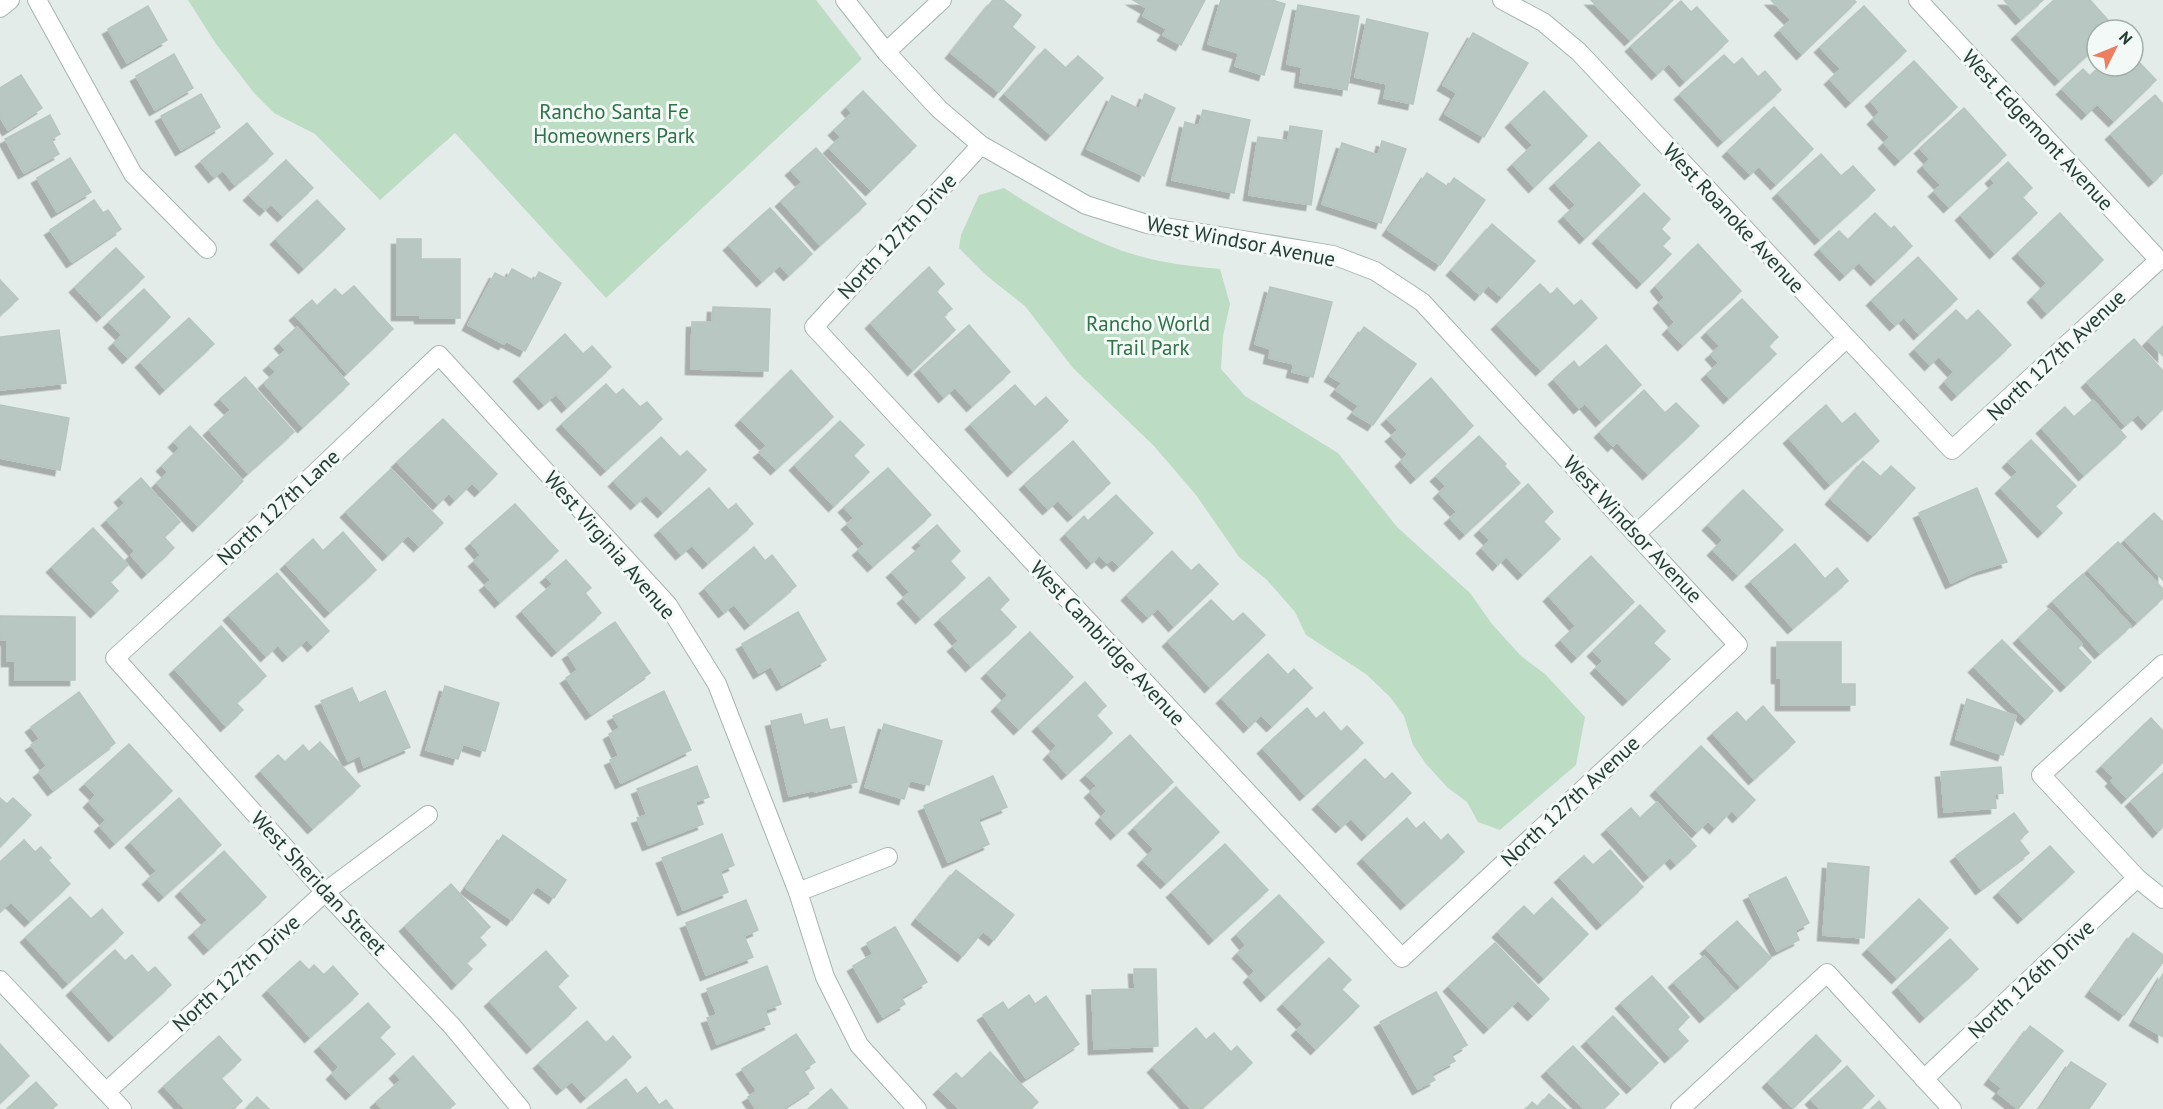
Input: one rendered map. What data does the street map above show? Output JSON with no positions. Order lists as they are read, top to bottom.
{
  "streets": {
    "street": [
      "West Edgemont Avenue",
      "West Roanoke Avenue",
      "North 127th Drive",
      "West Windsor Avenue",
      "North 127th Avenue",
      "North 127th Lane",
      "West Virginia Avenue",
      "West Cambridge Avenue",
      "West Sheridan Street",
      "North 126th Drive"
    ]
  },
  "crossings": [
    ["West Edgemont Avenue", "North 127th Avenue"],
    ["West Roanoke Avenue", "North 127th Avenue"],
    ["North 127th Drive", "West Windsor Avenue"],
    ["North 127th Drive", "West Cambridge Avenue"],
    ["North 127th Drive", "West Sheridan Street"],
    ["West Windsor Avenue", "North 127th Avenue"],
    ["North 127th Avenue", "West Cambridge Avenue"],
    ["North 127th Lane", "West Virginia Avenue"],
    ["North 127th Lane", "West Sheridan Street"]
  ],
  "parks": ["Rancho Santa Fe Homeowners Park", "Rancho World Trail Park"],
  "north": "top right"
}
